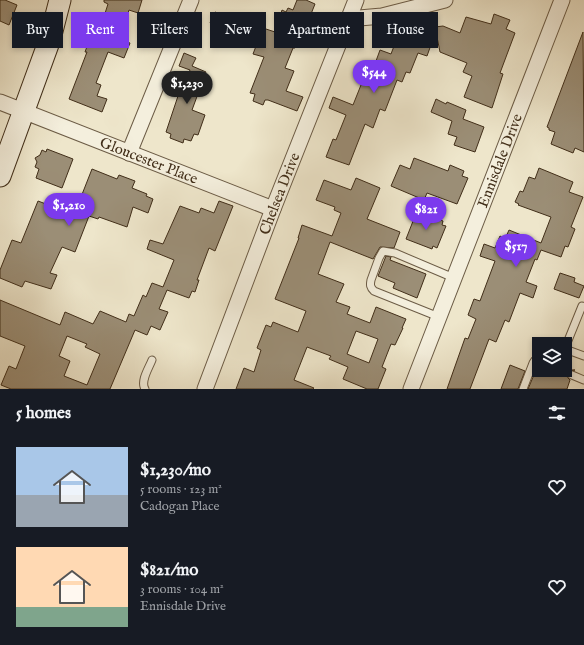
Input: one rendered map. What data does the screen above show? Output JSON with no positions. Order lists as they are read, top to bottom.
{
  "streets": {
    "street": ["Gloucester Place", "Ennisdale Drive", "Chelsea Drive"]
  },
  "crossings": [
    ["Gloucester Place", "Chelsea Drive"]
  ],
  "page": {
    "chip": [
      "Buy",
      "Rent",
      "Filters",
      "New",
      "Apartment",
      "House"
    ],
    "price": [
      "$544",
      "$1,230",
      "$1,210",
      "$821",
      "$517"
    ],
    "heading": "5 homes",
    "list": [
      {
        "name": "$1,230/mo",
        "note": "5 rooms · 123 m² · Cadogan Place"
      },
      {
        "name": "$821/mo",
        "note": "3 rooms · 104 m² · Ennisdale Drive"
      }
    ]
  }
}
